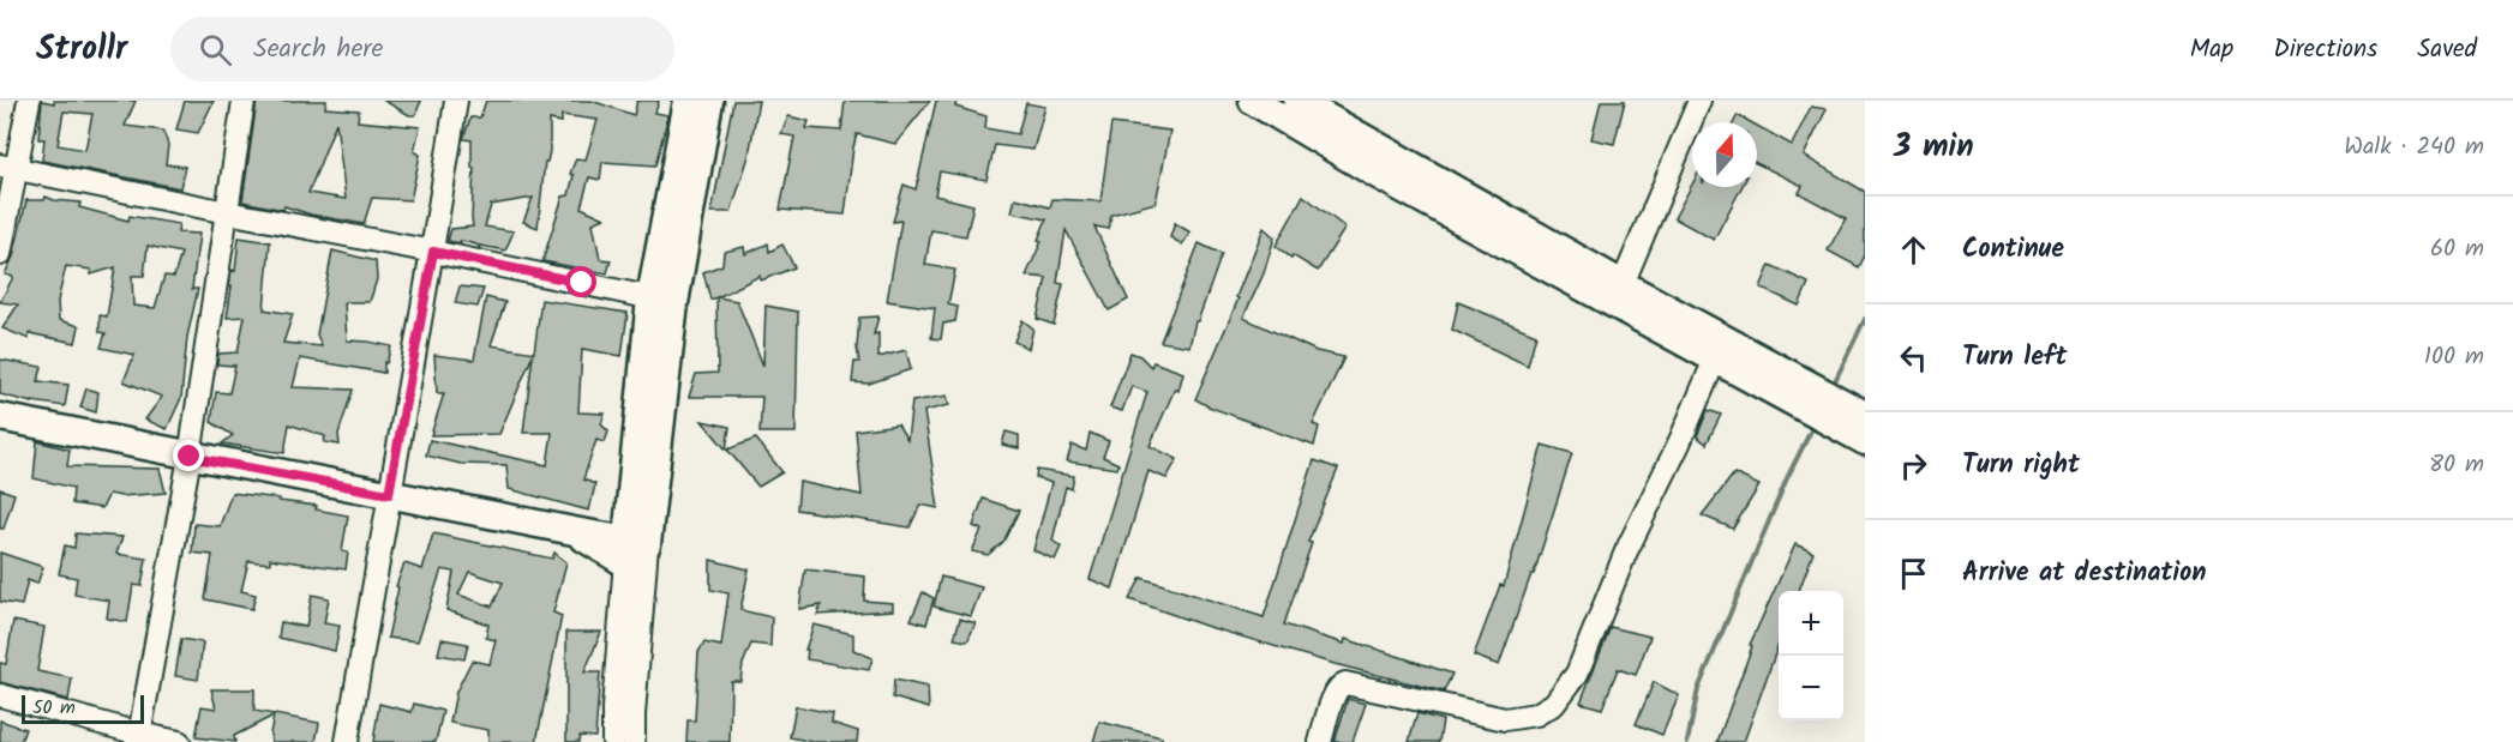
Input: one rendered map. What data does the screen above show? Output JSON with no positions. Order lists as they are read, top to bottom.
{
  "scale_bar": "50 m",
  "north": "top",
  "page": {
    "header": "Strollr",
    "search": "Search here",
    "nav": ["Map", "Directions", "Saved"],
    "heading": ["3 min", "Walk · 240 m"],
    "list": [
      ["Continue", "60 m"],
      ["Turn left", "100 m"],
      ["Turn right", "80 m"],
      "Arrive at destination"
    ],
    "map_buttons": ["+", "−"],
    "scale": "50 m"
  }
}
